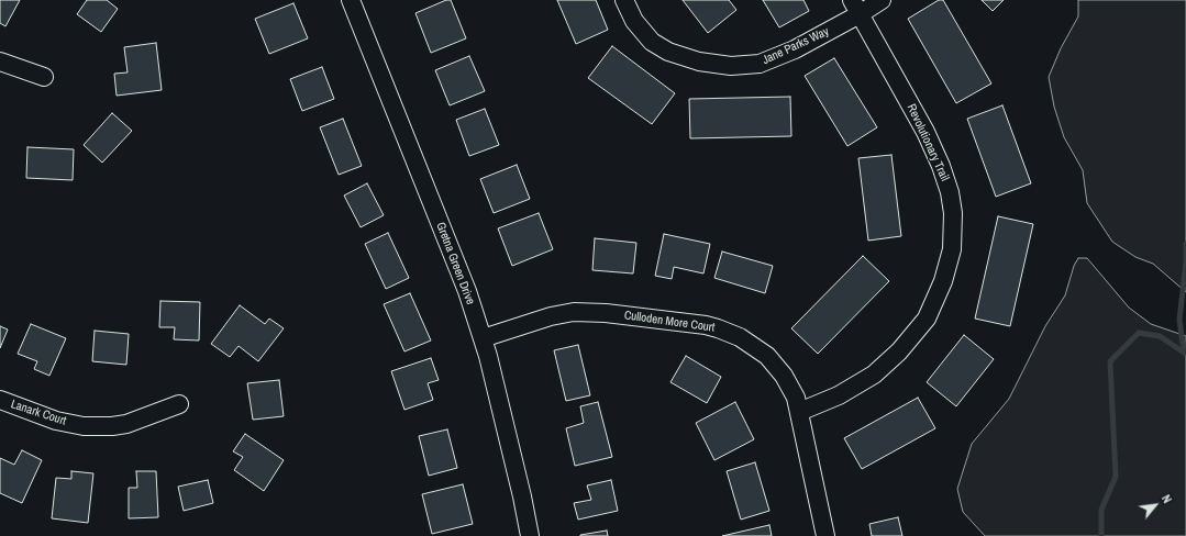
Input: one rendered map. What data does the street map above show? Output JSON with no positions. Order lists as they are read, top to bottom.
{
  "streets": {
    "street": [
      "Jane Parks Way",
      "Revolutionary Trail",
      "Gretna Green Drive",
      "Culloden More Court",
      "Lanark Court"
    ]
  },
  "crossings": [
    ["Jane Parks Way", "Revolutionary Trail"],
    ["Revolutionary Trail", "Culloden More Court"],
    ["Gretna Green Drive", "Culloden More Court"]
  ],
  "north": "top right"
}
